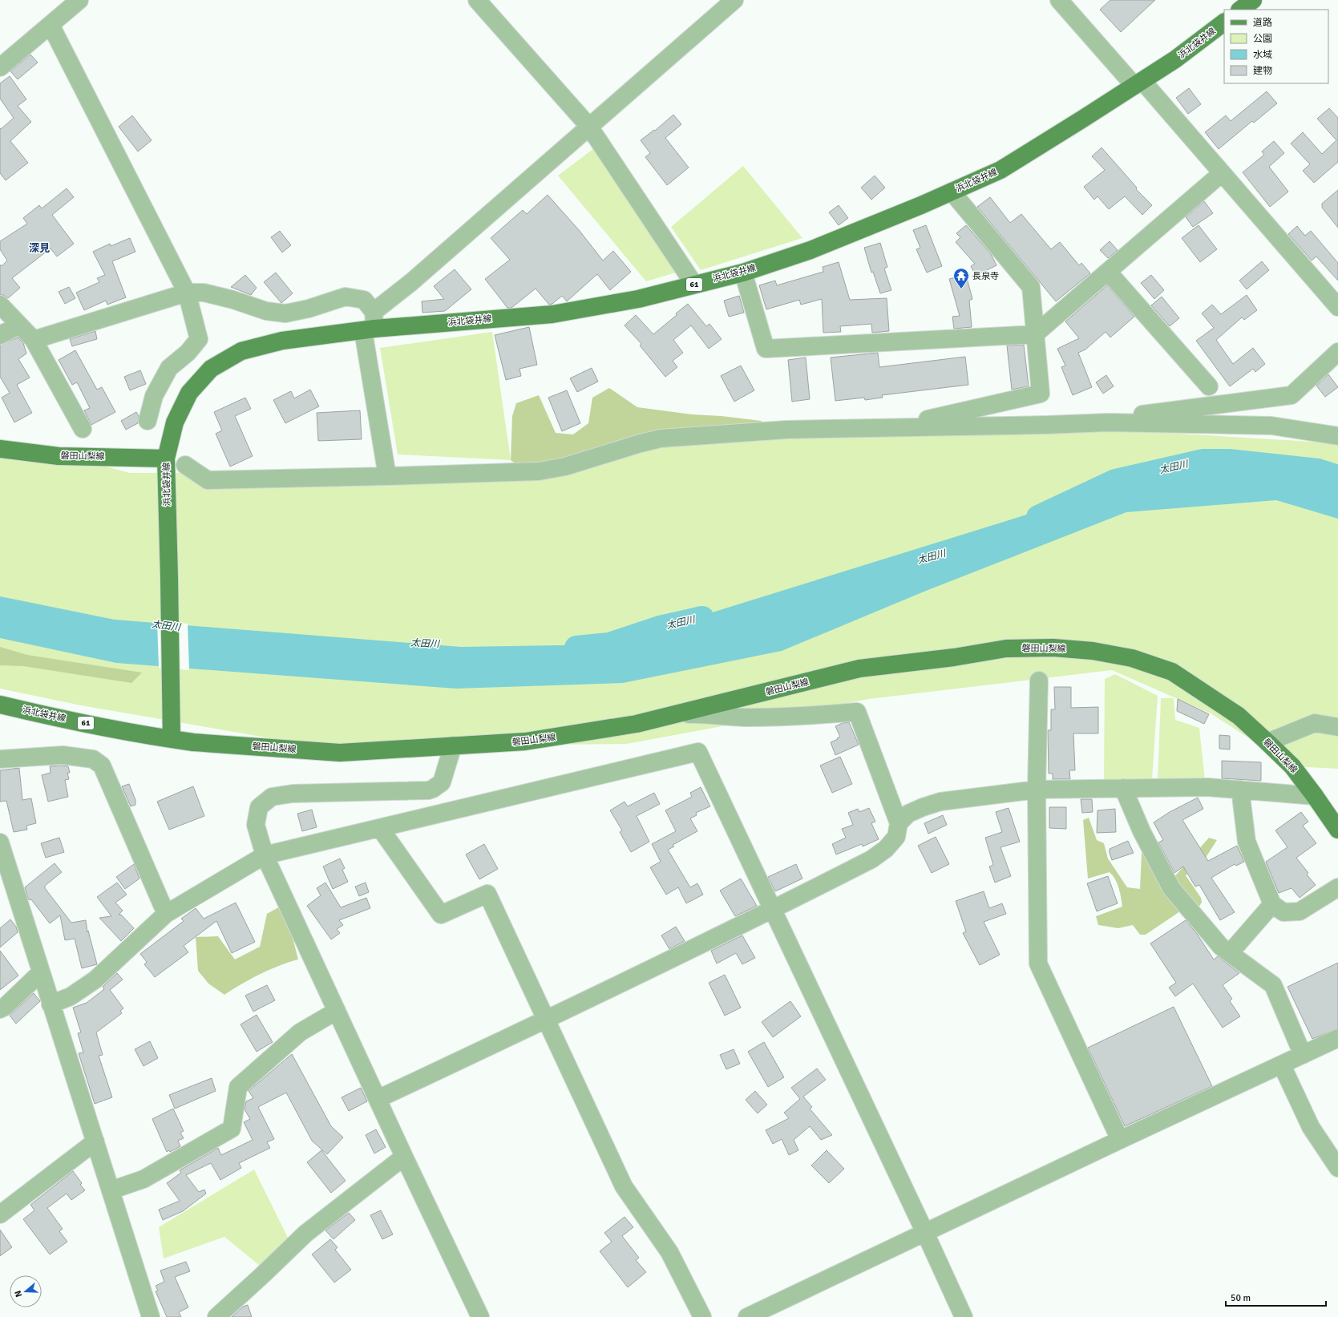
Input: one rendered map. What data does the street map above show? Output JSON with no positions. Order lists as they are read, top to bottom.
{
  "streets": {
    "main road": ["浜北袋井線", "61", "磐田山梨線"]
  },
  "crossings": [
    ["浜北袋井線", "磐田山梨線"]
  ],
  "districts": ["深見"],
  "water": ["太田川"],
  "places": {
    "temple": ["長泉寺"]
  },
  "legend": [
    "道路",
    "公園",
    "水域",
    "建物"
  ],
  "scale_bar": "50 m",
  "north": "left"
}
